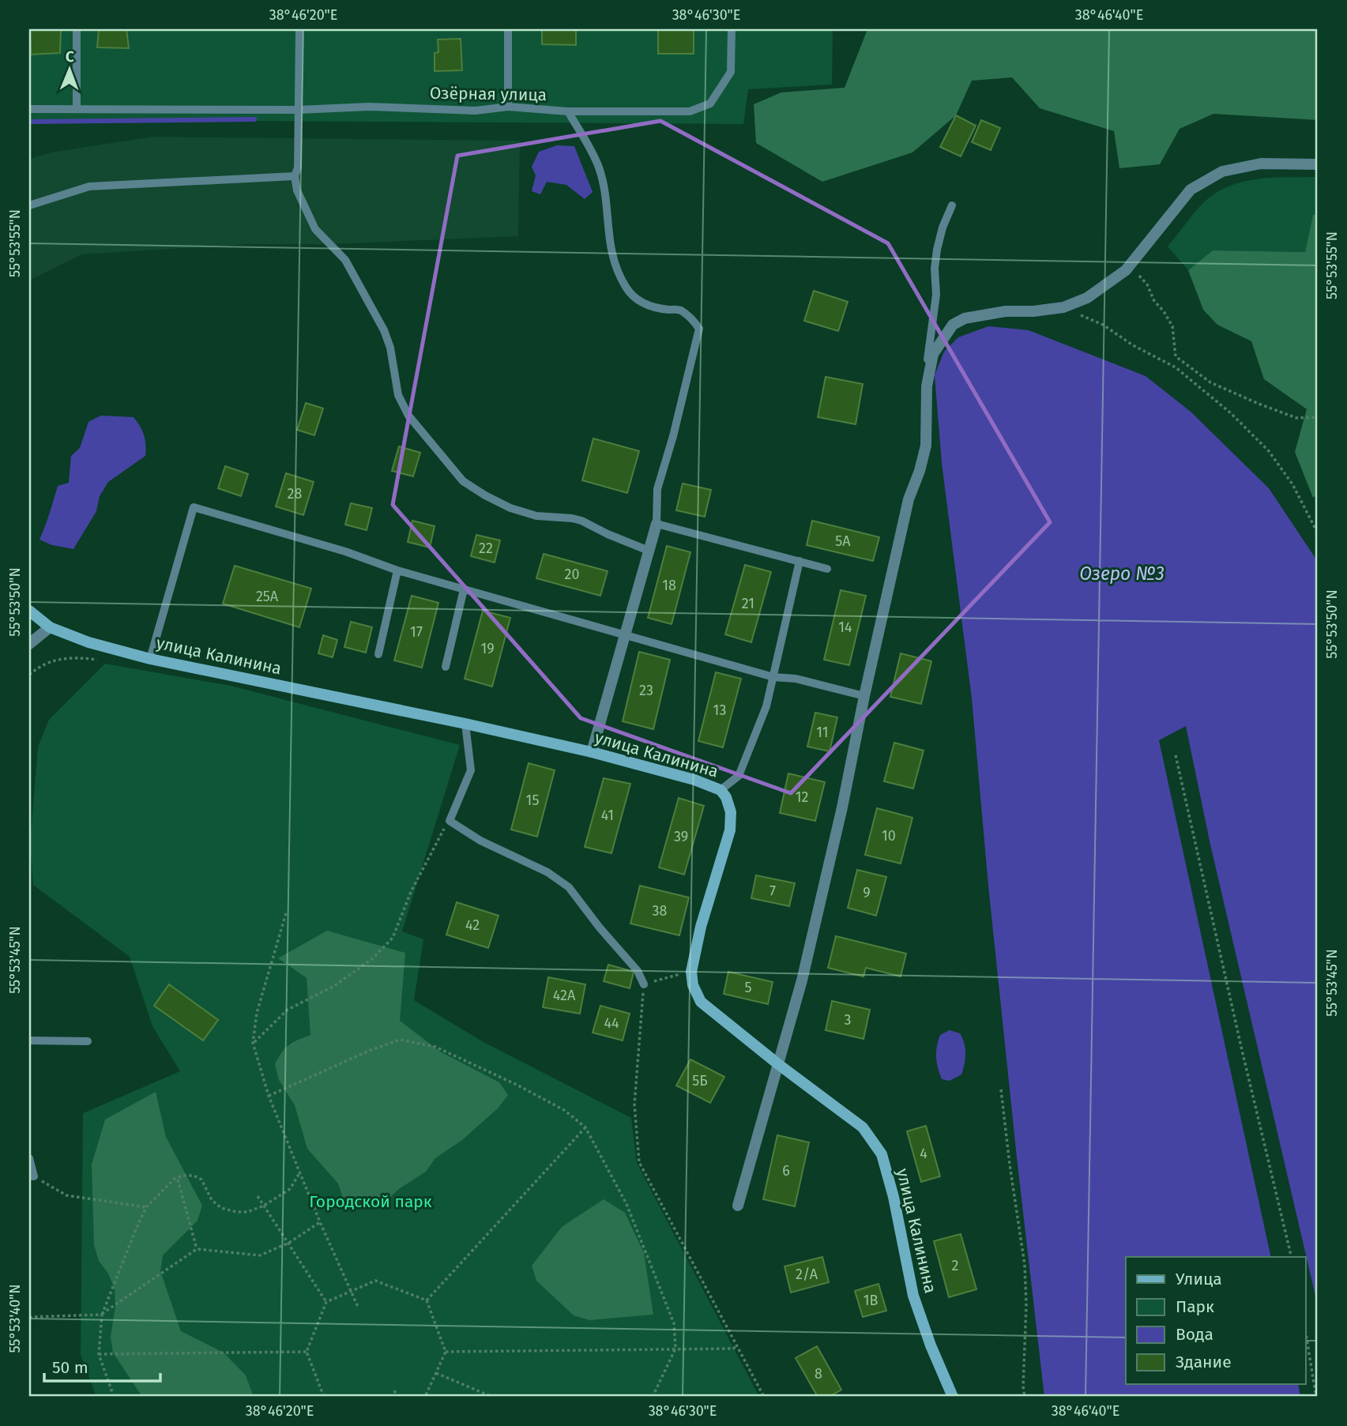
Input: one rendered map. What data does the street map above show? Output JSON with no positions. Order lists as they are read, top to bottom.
{
  "streets": {
    "street": ["улица Калинина"],
    "lane": ["Озёрная улица"]
  },
  "water": ["Озеро №3"],
  "parks": ["Городской парк"],
  "house_numbers": [
    "28",
    "5А",
    "22",
    "20",
    "18",
    "25А",
    "21",
    "14",
    "17",
    "19",
    "23",
    "13",
    "11",
    "12",
    "15",
    "41",
    "10",
    "39",
    "7",
    "9",
    "38",
    "42",
    "5",
    "42А",
    "3",
    "44",
    "5Б",
    "4",
    "6",
    "2",
    "2/А",
    "1В",
    "8"
  ],
  "legend": [
    "Улица",
    "Парк",
    "Вода",
    "Здание"
  ],
  "scale_bar": "50 m",
  "north": "top",
  "coordinates": [
    "38°46'20\"E",
    "38°46'30\"E",
    "38°46'40\"E",
    "55°53'55\"N",
    "55°53'50\"N",
    "55°53'45\"N",
    "55°53'40\"N"
  ]
}
